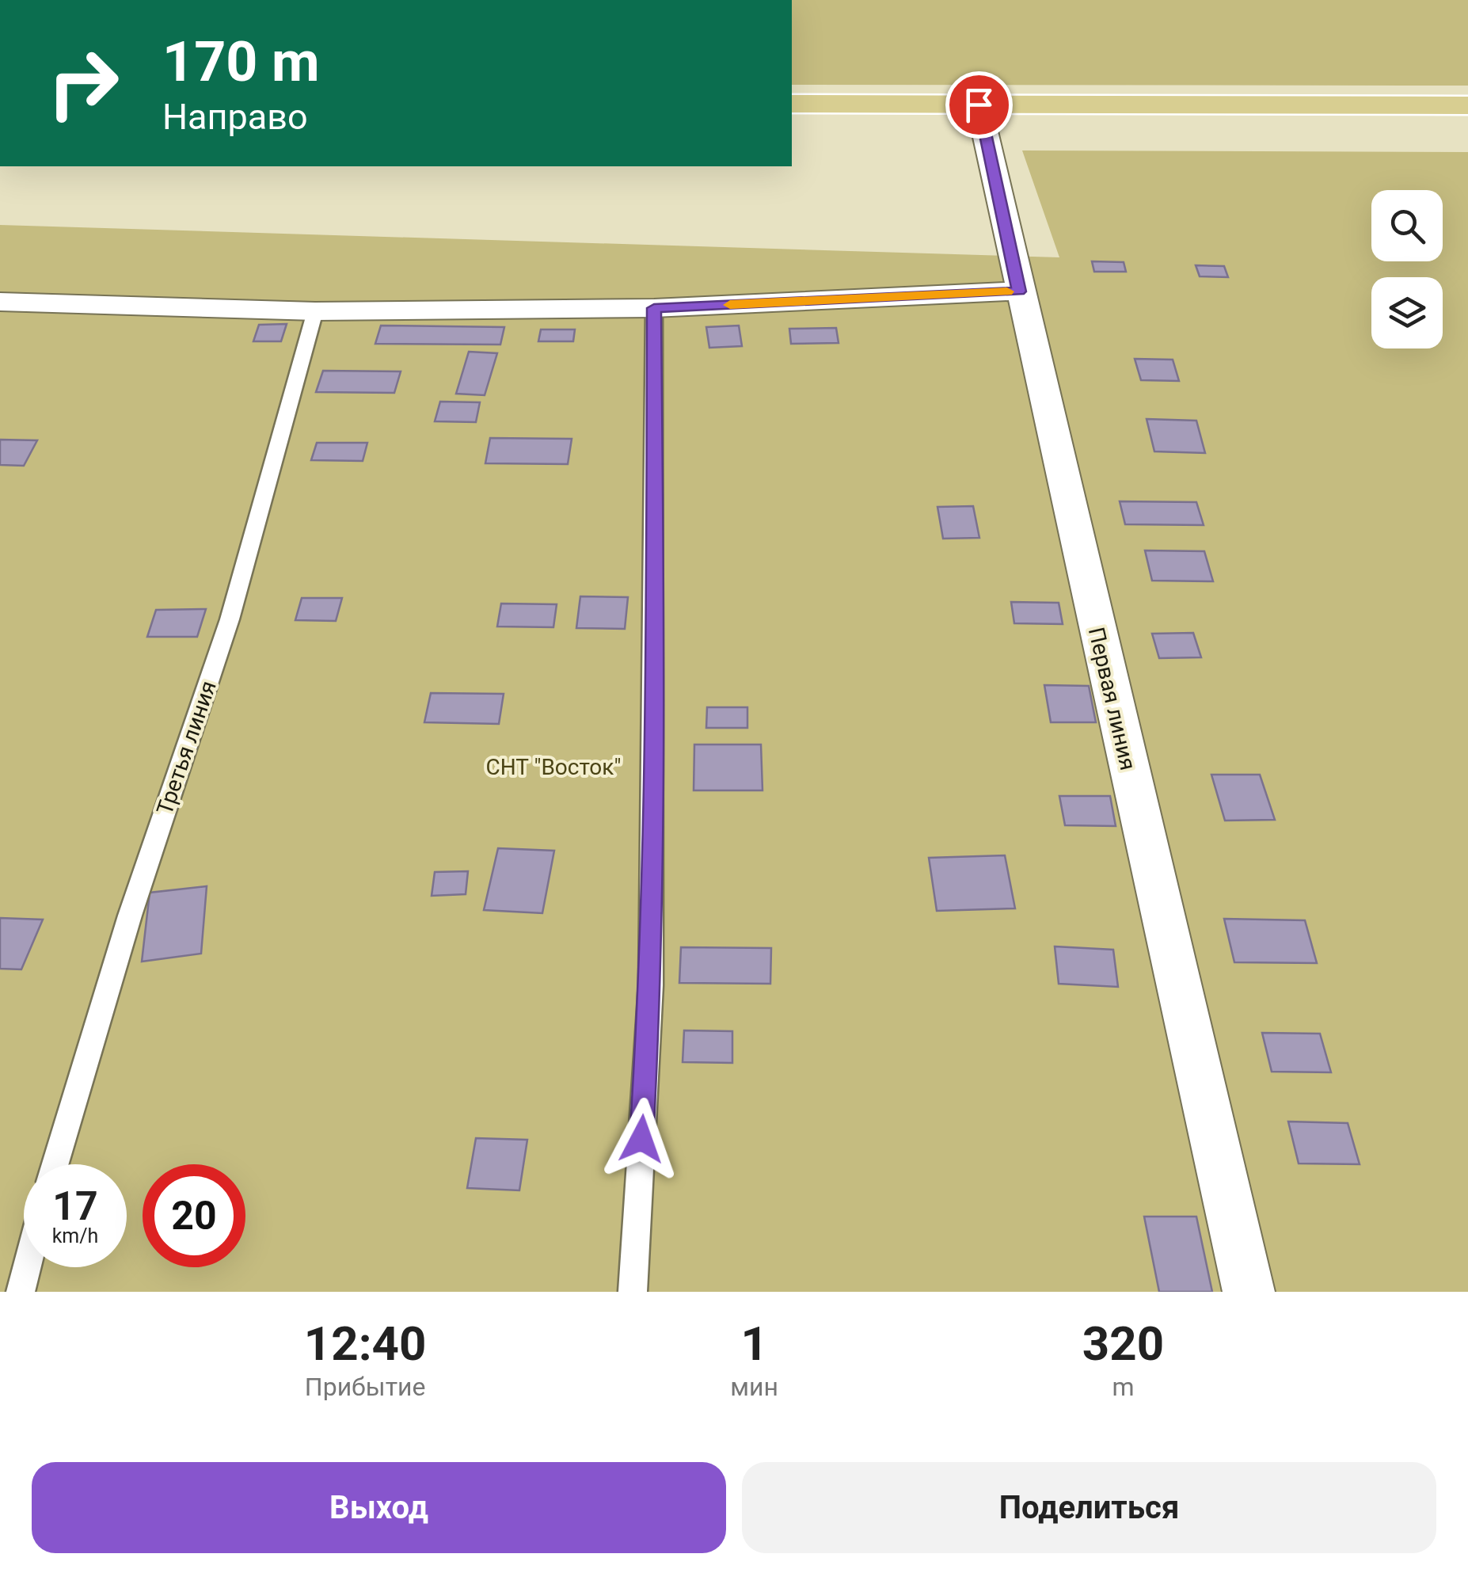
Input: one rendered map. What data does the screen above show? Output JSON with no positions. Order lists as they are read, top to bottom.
{
  "streets": {
    "street": ["Первая линия"],
    "lane": ["Третья линия"]
  },
  "parks": ["СНТ \"Восток\""],
  "page": {
    "turn": ["170 m", "Направо"],
    "speed": "17 km/h",
    "limit": "20",
    "eta": [
      "12:40",
      "Прибытие",
      "1",
      "мин",
      "320",
      "m"
    ],
    "buttons": ["Выход", "Поделиться"]
  }
}
